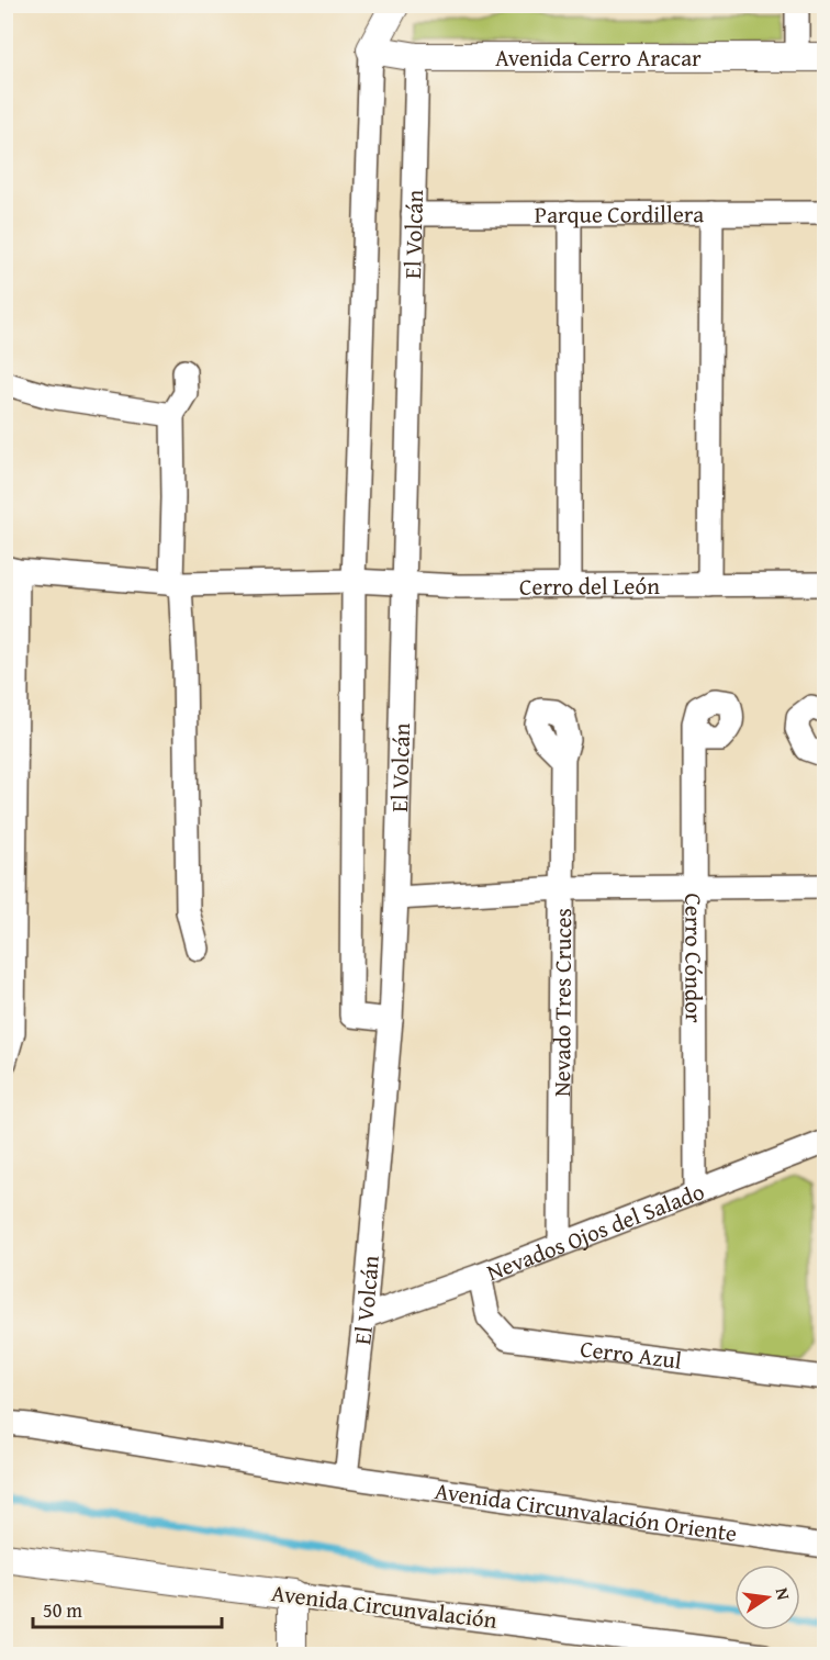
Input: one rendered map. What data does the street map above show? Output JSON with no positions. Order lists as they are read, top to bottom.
{
  "streets": {
    "street": [
      "Avenida Cerro Aracar",
      "Parque Cordillera",
      "El Volcán",
      "Cerro del León",
      "Cerro Cóndor",
      "Nevado Tres Cruces",
      "Nevados Ojos del Salado",
      "Cerro Azul",
      "Avenida Circunvalación Oriente",
      "Avenida Circunvalación"
    ]
  },
  "crossings": [
    ["Avenida Cerro Aracar", "El Volcán"],
    ["Parque Cordillera", "El Volcán"],
    ["El Volcán", "Cerro del León"],
    ["El Volcán", "Nevados Ojos del Salado"],
    ["El Volcán", "Avenida Circunvalación Oriente"],
    ["Cerro Cóndor", "Nevados Ojos del Salado"],
    ["Nevado Tres Cruces", "Nevados Ojos del Salado"],
    ["Nevados Ojos del Salado", "Cerro Azul"]
  ],
  "scale_bar": "50 m",
  "north": "right"
}
